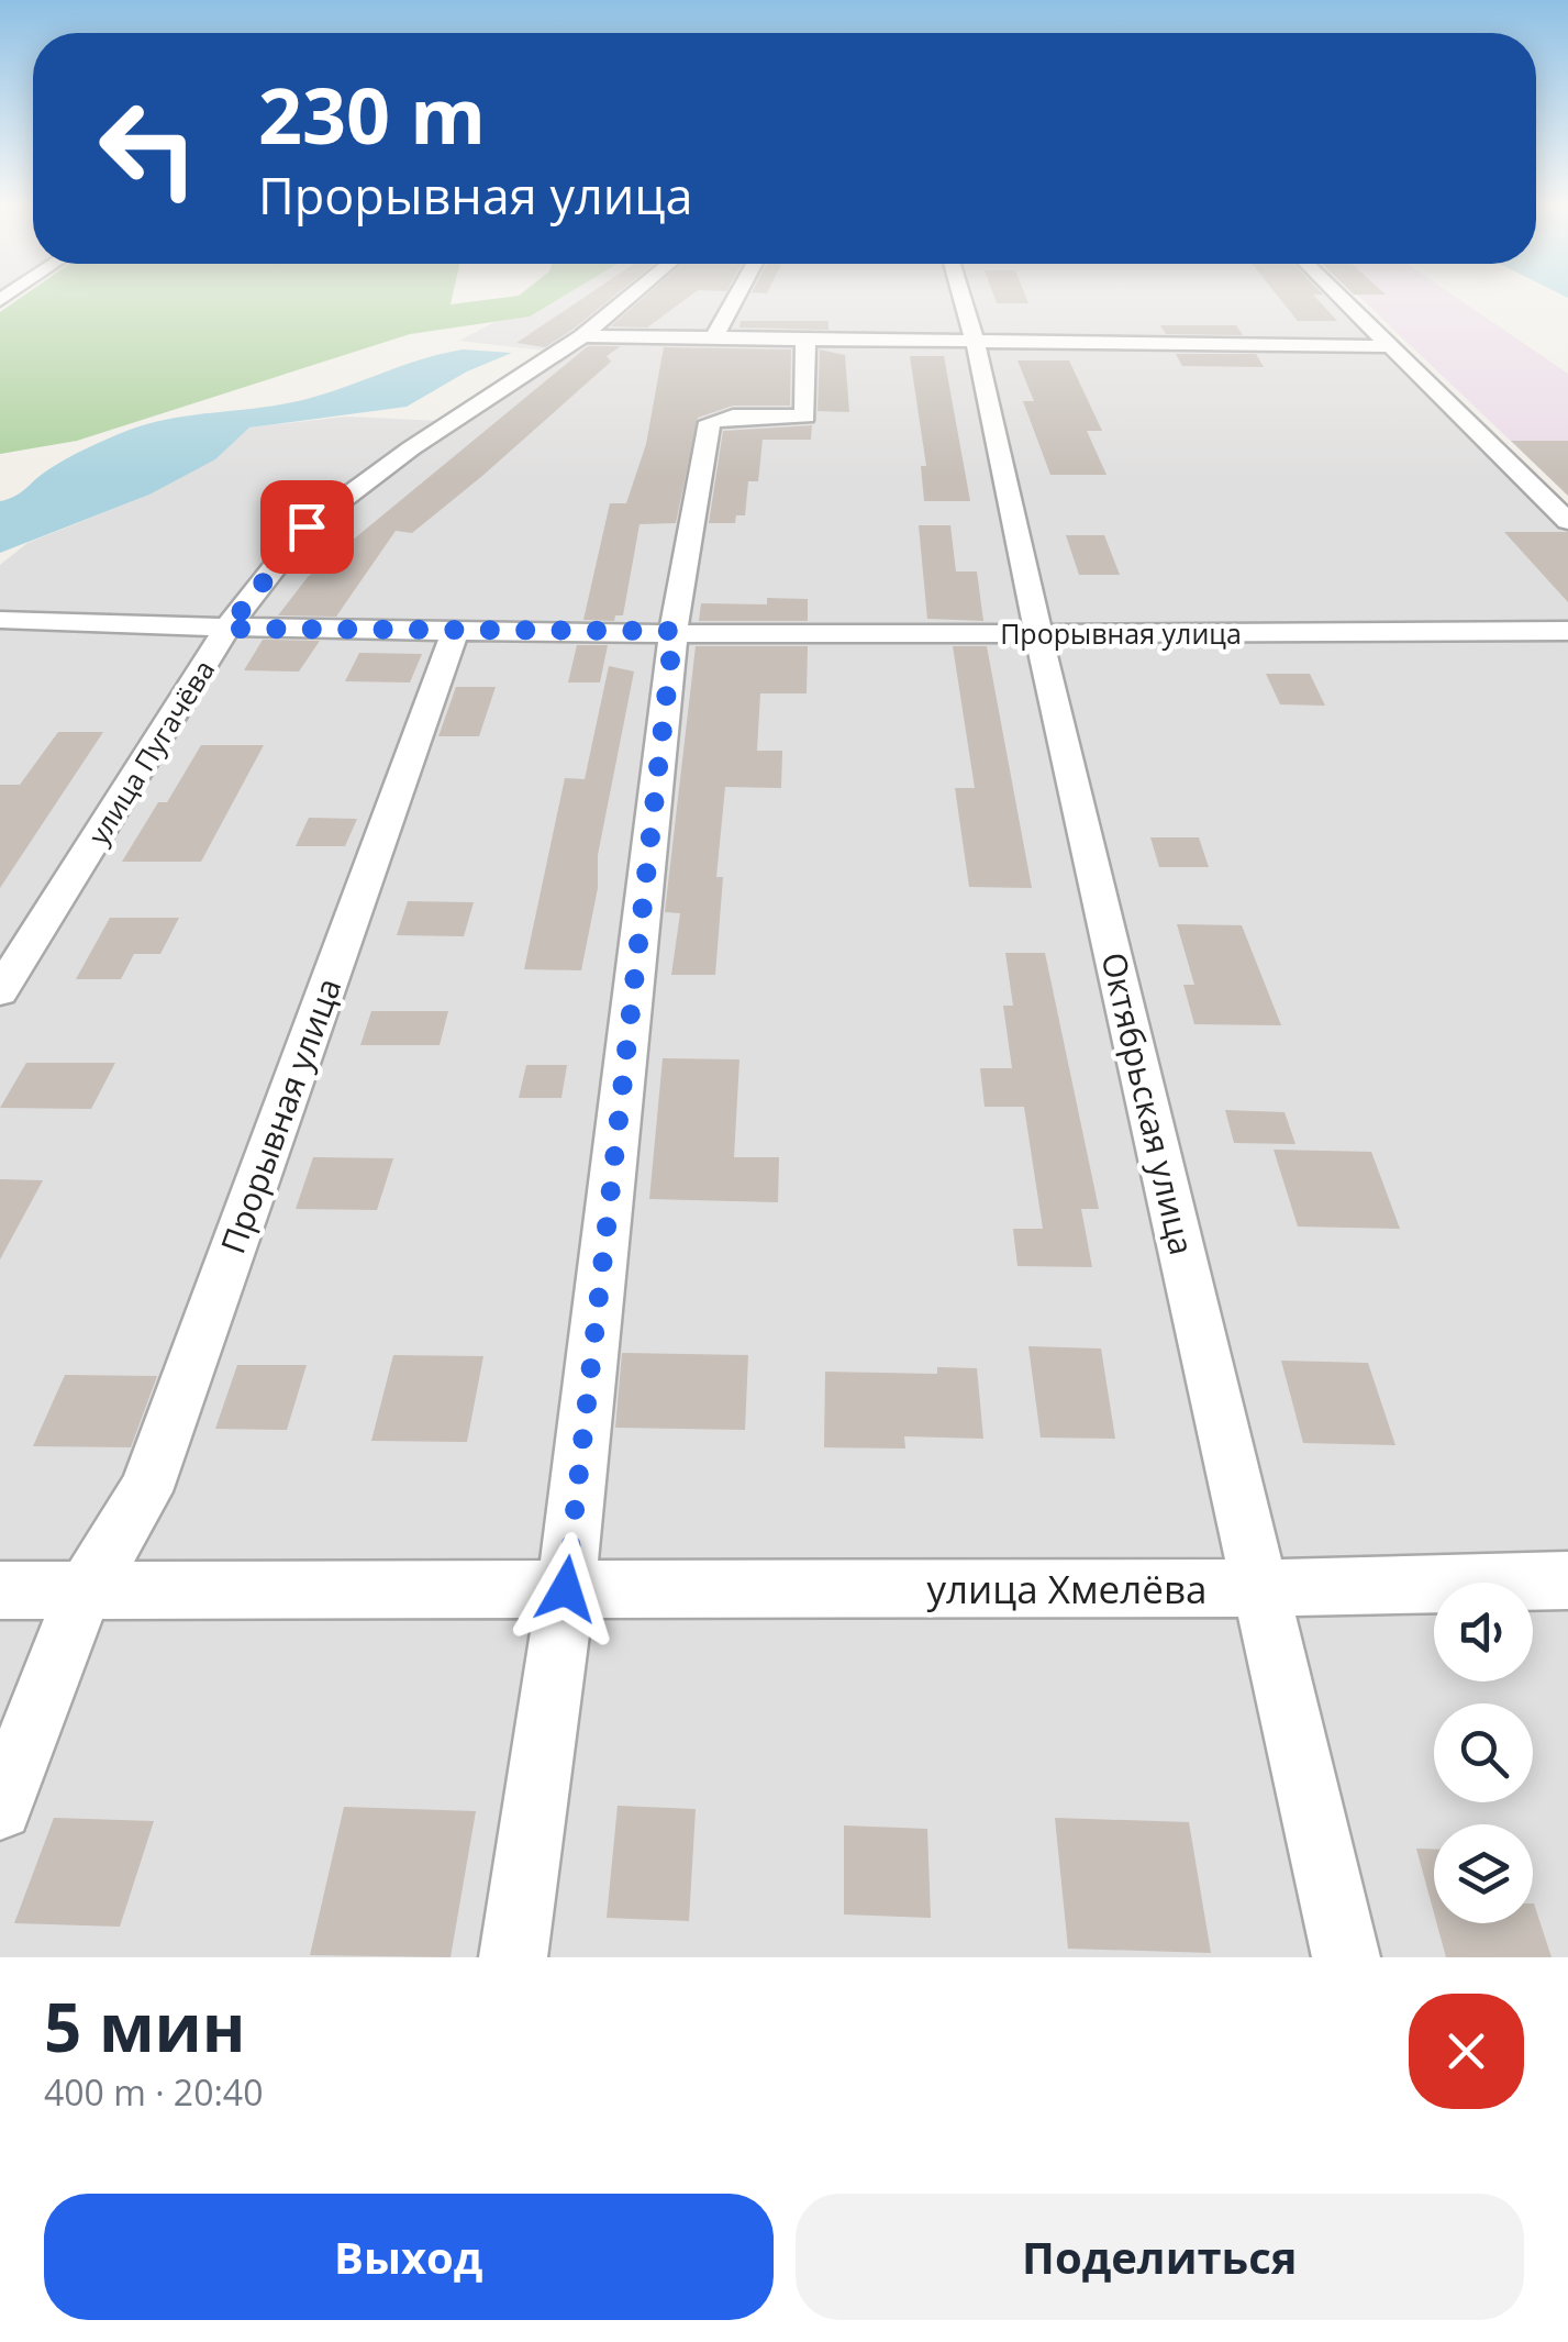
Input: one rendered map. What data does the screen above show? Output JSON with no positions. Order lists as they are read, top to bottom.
{
  "streets": {
    "street": [
      "Прорывная улица",
      "улица Пугачёва",
      "Октябрьская улица",
      "улица Хмелёва"
    ]
  },
  "crossings": [
    ["Прорывная улица", "улица Пугачёва"],
    ["Прорывная улица", "Октябрьская улица"],
    ["Прорывная улица", "улица Хмелёва"],
    ["Октябрьская улица", "улица Хмелёва"]
  ],
  "page": {
    "turn": ["230 m", "Прорывная улица"],
    "heading": ["5 мин", "400 m · 20:40"],
    "buttons": ["Выход", "Поделиться"]
  }
}
